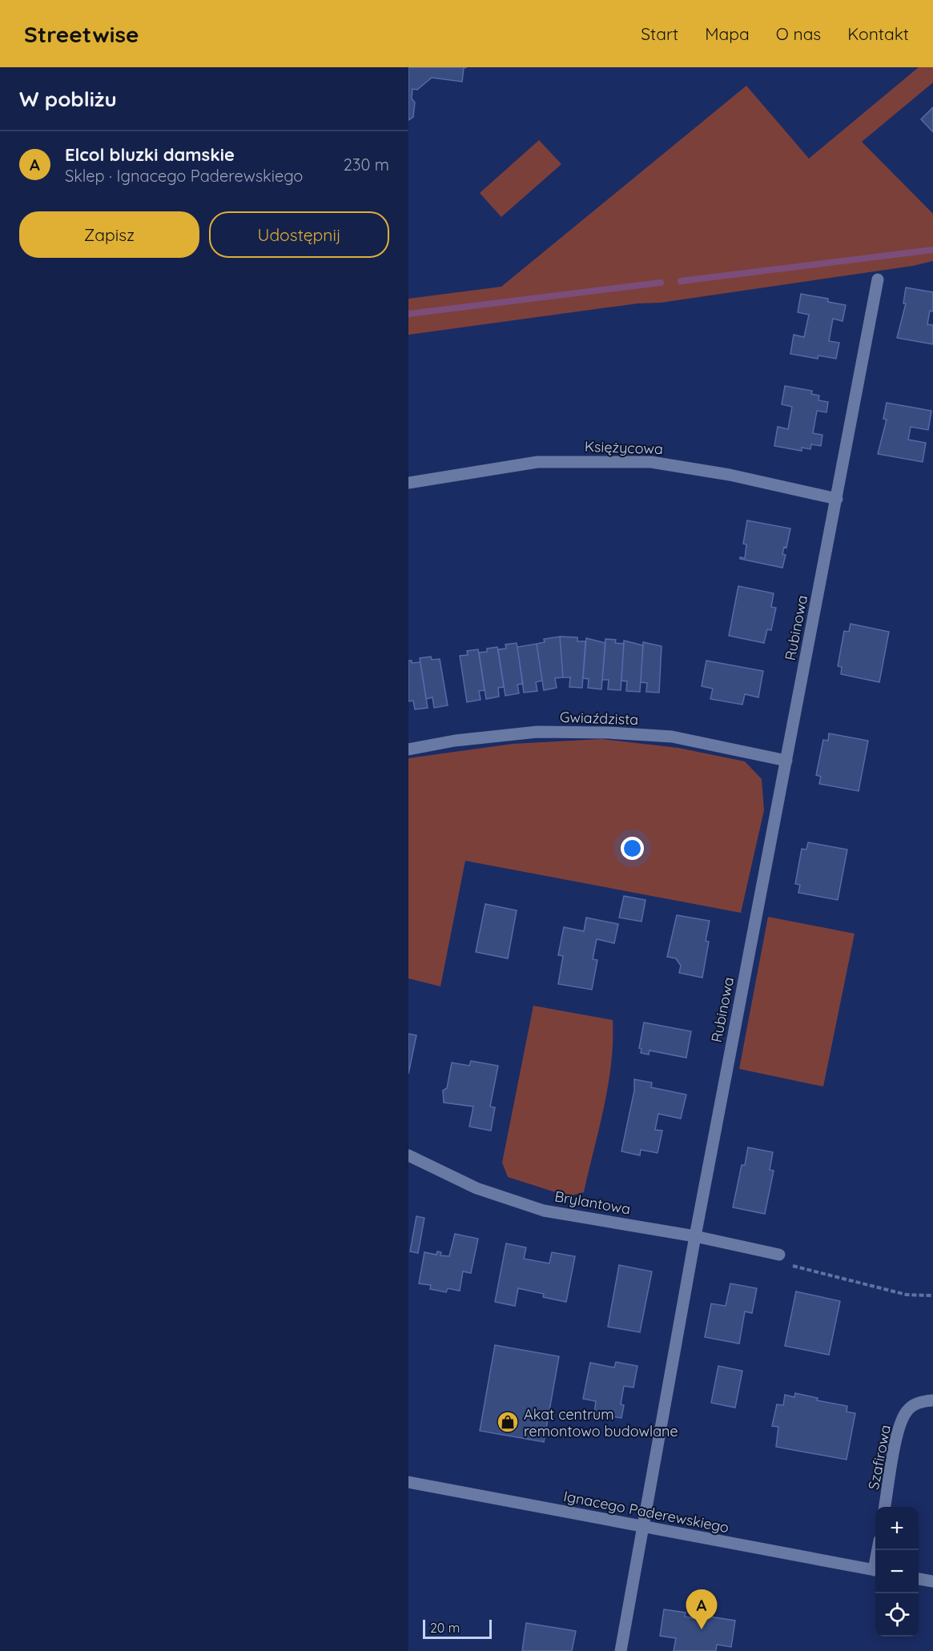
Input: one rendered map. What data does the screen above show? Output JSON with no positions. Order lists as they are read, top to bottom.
{
  "streets": {
    "street": [
      "Księżycowa",
      "Rubinowa",
      "Gwiaździsta",
      "Brylantowa",
      "Szafirowa",
      "Ignacego Paderewskiego"
    ]
  },
  "crossings": [
    ["Księżycowa", "Rubinowa"],
    ["Rubinowa", "Gwiaździsta"],
    ["Rubinowa", "Brylantowa"],
    ["Rubinowa", "Ignacego Paderewskiego"]
  ],
  "places": {
    "shop": ["Akat centrum remontowo budowlane"]
  },
  "scale_bar": "20 m",
  "page": {
    "header": "Streetwise",
    "nav": [
      "Start",
      "Mapa",
      "O nas",
      "Kontakt"
    ],
    "heading": "W pobliżu",
    "list": [
      {
        "mark": "A",
        "name": "Elcol bluzki damskie",
        "note": "Sklep · Ignacego Paderewskiego",
        "value": "230 m"
      }
    ],
    "buttons": ["Zapisz", "Udostępnij"],
    "map_buttons": ["+", "−"],
    "pins": "A",
    "scale": "20 m"
  }
}
